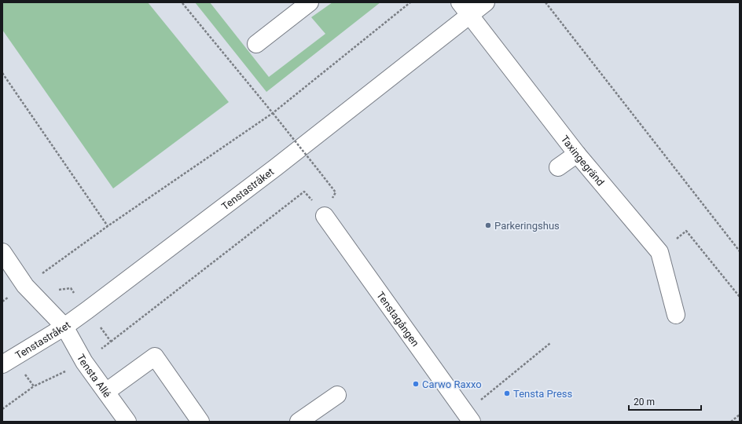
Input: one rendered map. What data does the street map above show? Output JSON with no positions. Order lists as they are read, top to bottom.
{
  "streets": {
    "street": [
      "Taxingegränd",
      "Tenstastråket",
      "Tenstagången",
      "Tensta Allé"
    ]
  },
  "crossings": [
    ["Taxingegränd", "Tenstastråket"],
    ["Tenstastråket", "Tensta Allé"]
  ],
  "places": ["Parkeringshus", "Carwo Raxxo", "Tensta Press"],
  "scale_bar": "20 m"
}
